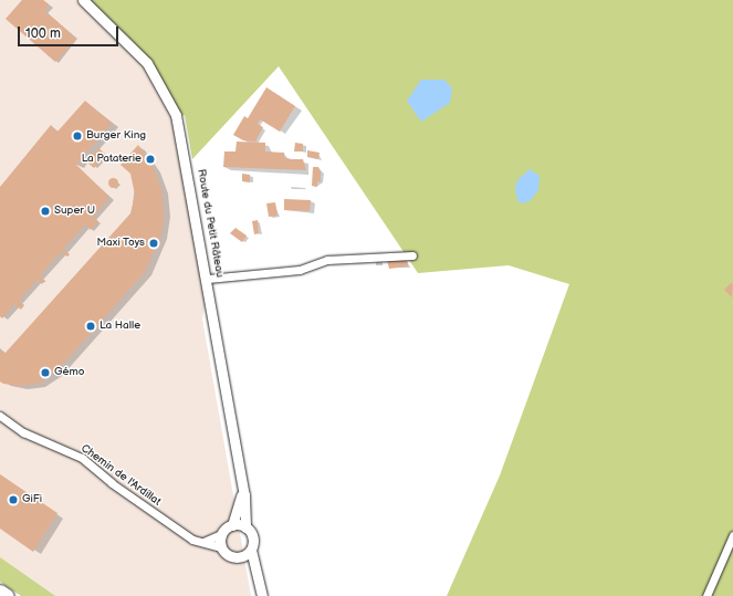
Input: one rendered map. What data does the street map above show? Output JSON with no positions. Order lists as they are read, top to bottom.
{
  "streets": {
    "street": ["Route du Petit Râteau", "Chemin de l'Ardillat"]
  },
  "crossings": [
    ["Route du Petit Râteau", "Chemin de l'Ardillat"]
  ],
  "places": [
    "Burger King",
    "La Pataterie",
    "Super U",
    "Maxi Toys",
    "La Halle",
    "Gémo",
    "GiFi"
  ],
  "scale_bar": "100 m"
}
